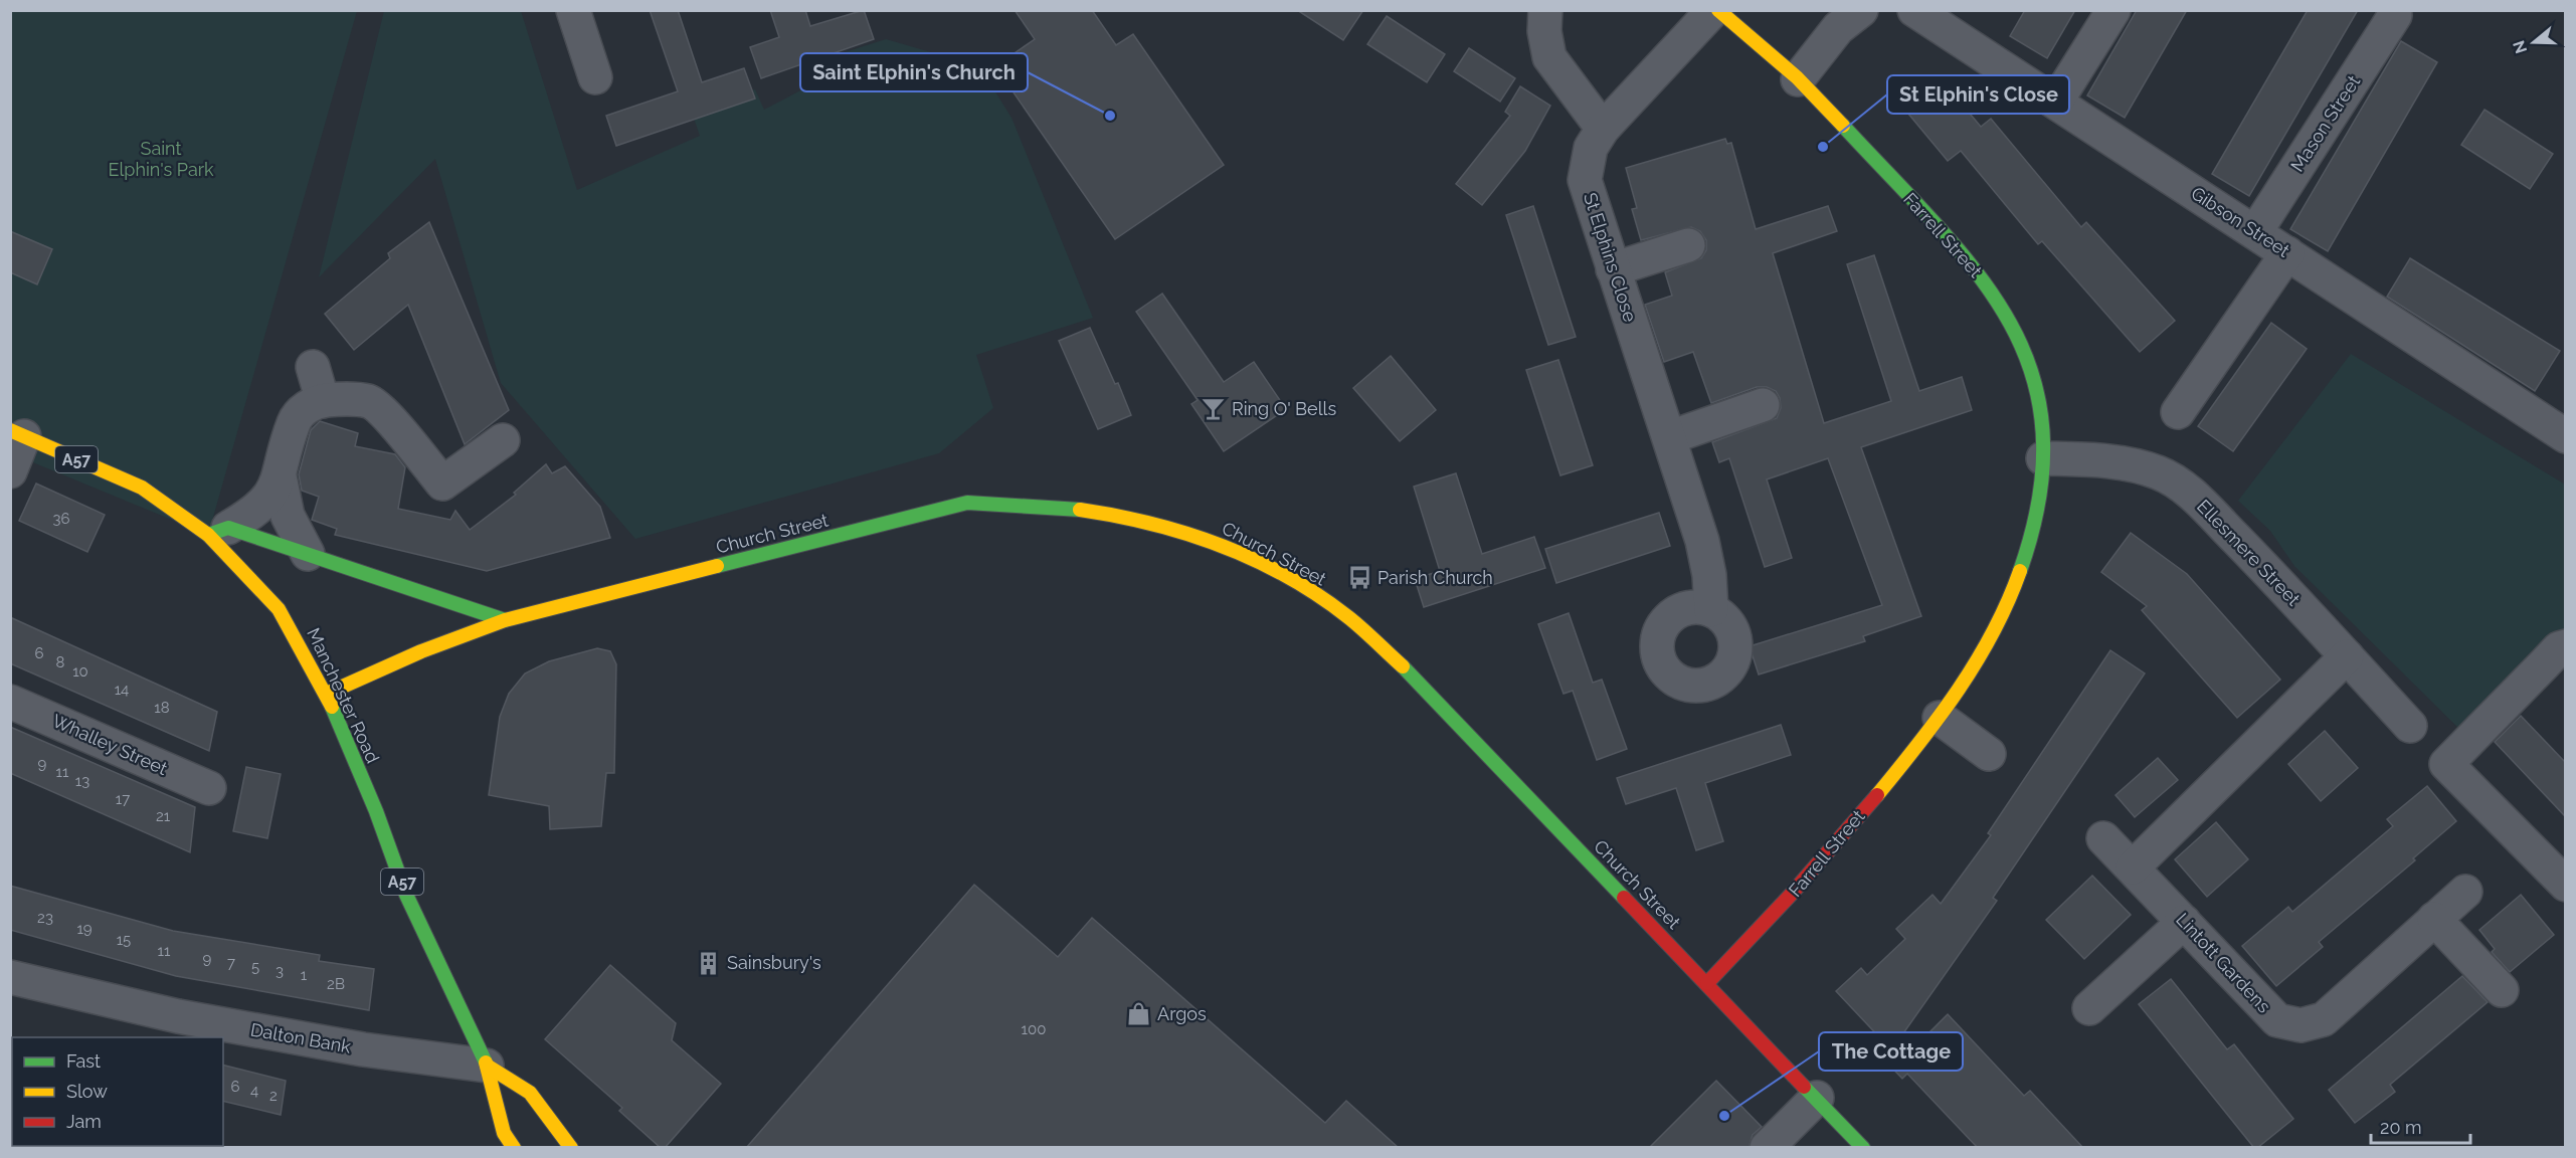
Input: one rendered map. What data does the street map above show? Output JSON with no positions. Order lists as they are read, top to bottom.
{
  "streets": {
    "street": [
      "Mason Street",
      "Gibson Street",
      "Farrell Street",
      "St Elphins Close",
      "A57",
      "Church Street",
      "Ellesmere Street",
      "Manchester Road",
      "Whalley Street",
      "Lintott Gardens",
      "Dalton Bank"
    ]
  },
  "crossings": [
    ["Mason Street", "Gibson Street"],
    ["Farrell Street", "Church Street"],
    ["Farrell Street", "Ellesmere Street"],
    ["Church Street", "Manchester Road"],
    ["Manchester Road", "Dalton Bank"]
  ],
  "parks": ["Saint Elphin's Park"],
  "places": {
    "other": ["Saint Elphin's Church", "St Elphin's Close", "The Cottage"],
    "bar": ["Ring O' Bells"],
    "bus stop": ["Parish Church"],
    "building": ["Sainsbury's"],
    "shop": ["Argos"]
  },
  "house_numbers": [
    "36",
    "6",
    "8",
    "10",
    "14",
    "18",
    "9",
    "11",
    "13",
    "17",
    "21",
    "23",
    "19",
    "15",
    "11",
    "9",
    "7",
    "5",
    "3",
    "1",
    "2B",
    "100",
    "6",
    "4",
    "2"
  ],
  "legend": ["Fast", "Slow", "Jam"],
  "scale_bar": "20 m",
  "north": "left"
}
